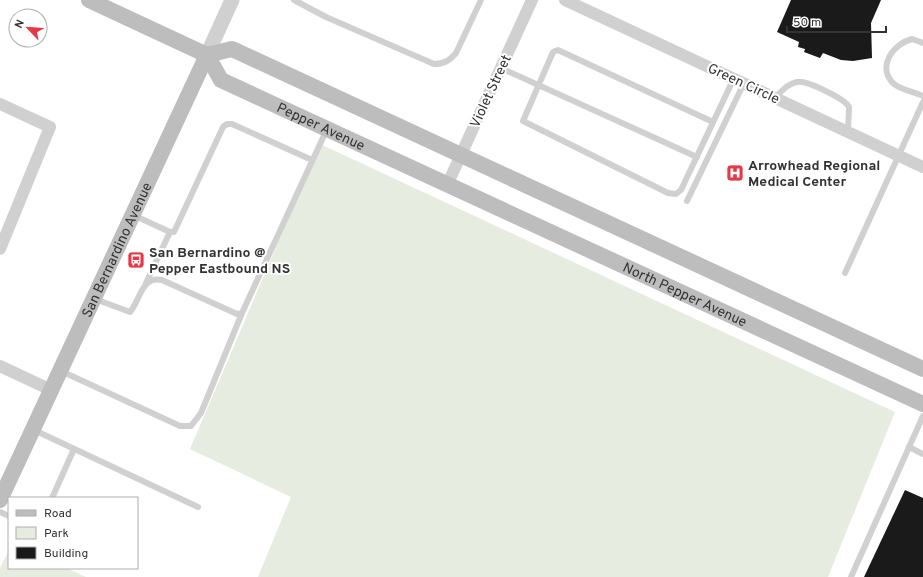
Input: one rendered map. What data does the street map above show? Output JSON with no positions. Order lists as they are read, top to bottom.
{
  "streets": {
    "main road": ["Pepper Avenue", "San Bernardino Avenue", "North Pepper Avenue"],
    "street": ["Green Circle", "Violet Street"]
  },
  "crossings": [
    ["Violet Street", "Pepper Avenue"],
    ["Violet Street", "North Pepper Avenue"],
    ["Pepper Avenue", "San Bernardino Avenue"],
    ["Pepper Avenue", "North Pepper Avenue"]
  ],
  "places": {
    "hospital": ["Arrowhead Regional Medical Center"],
    "bus stop": ["San Bernardino @ Pepper Eastbound NS"]
  },
  "legend": ["Road", "Park", "Building"],
  "scale_bar": "50 m",
  "north": "top left"
}
